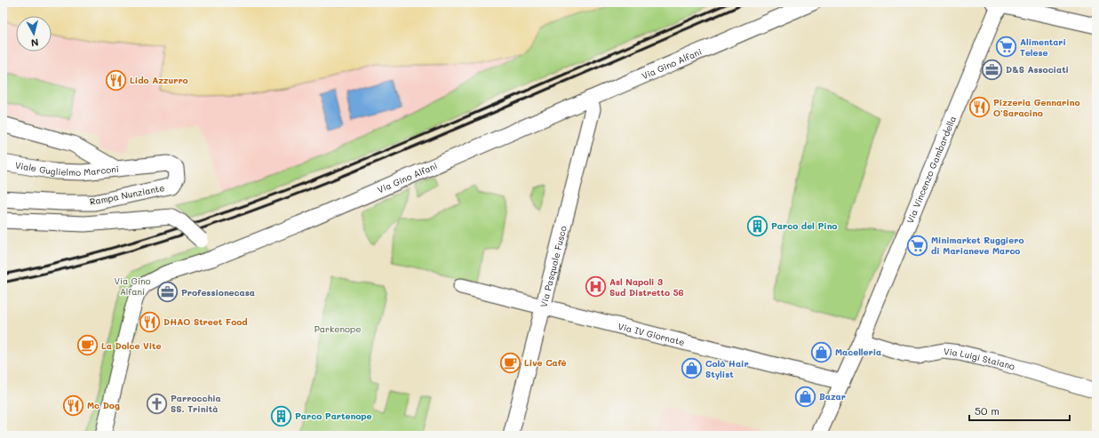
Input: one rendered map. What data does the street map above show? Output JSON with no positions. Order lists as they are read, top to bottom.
{
  "streets": {
    "street": [
      "Via Gino Alfani",
      "Viale Guglielmo Marconi",
      "Via Vincenzo Gambardella",
      "Rampa Nunziante",
      "Via Pasquale Fusco",
      "Via IV Giornate",
      "Via Luigi Staiano"
    ]
  },
  "crossings": [
    ["Via Gino Alfani", "Via Pasquale Fusco"],
    ["Viale Guglielmo Marconi", "Rampa Nunziante"],
    ["Via Vincenzo Gambardella", "Via IV Giornate"],
    ["Via Vincenzo Gambardella", "Via Luigi Staiano"],
    ["Via Pasquale Fusco", "Via IV Giornate"]
  ],
  "parks": ["Via Gino Alfani", "Parkenope"],
  "places": {
    "supermarket": ["Alimentari Telese", "Minimarket Ruggiero di Marianeve Marco"],
    "office": ["D&S Associati", "Professionecasa"],
    "restaurant": [
      "Lido Azzurro",
      "Pizzeria Gennarino O'Saracino",
      "DHAO Street Food",
      "Mc Dog"
    ],
    "building": ["Parco del Pino", "Parco Partenope"],
    "hospital": ["Asl Napoli 3 Sud Distretto 56"],
    "cafe": ["La Dolce Vite", "Live Cafè"],
    "shop": ["Macelleria", "Colò Hair Stylist", "Bazar"],
    "church": ["Parrocchia SS. Trinità"]
  },
  "scale_bar": "50 m",
  "north": "bottom"
}
